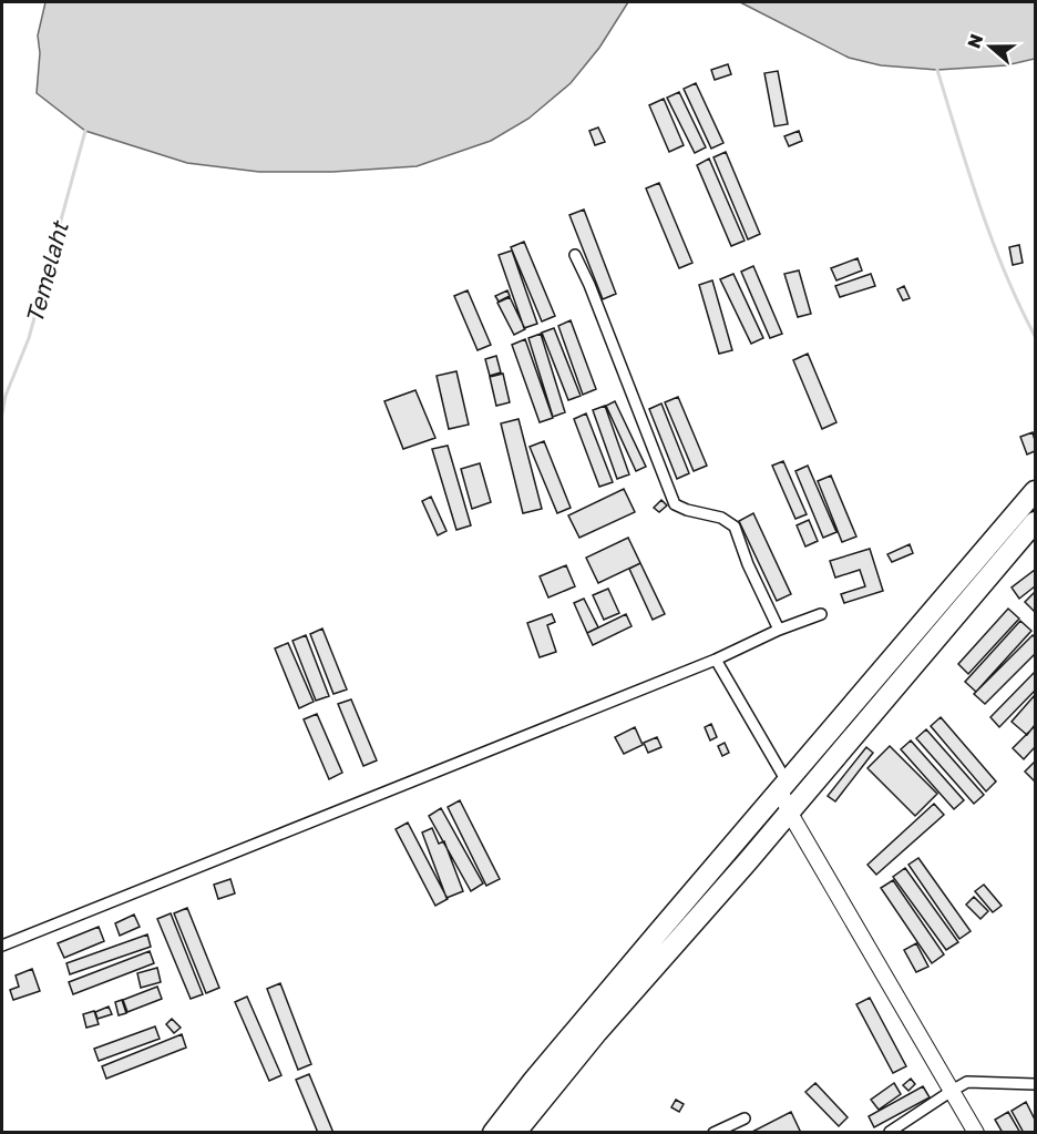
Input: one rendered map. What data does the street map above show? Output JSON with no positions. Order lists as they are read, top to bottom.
{
  "water": ["Temelaht"],
  "north": "left"
}
